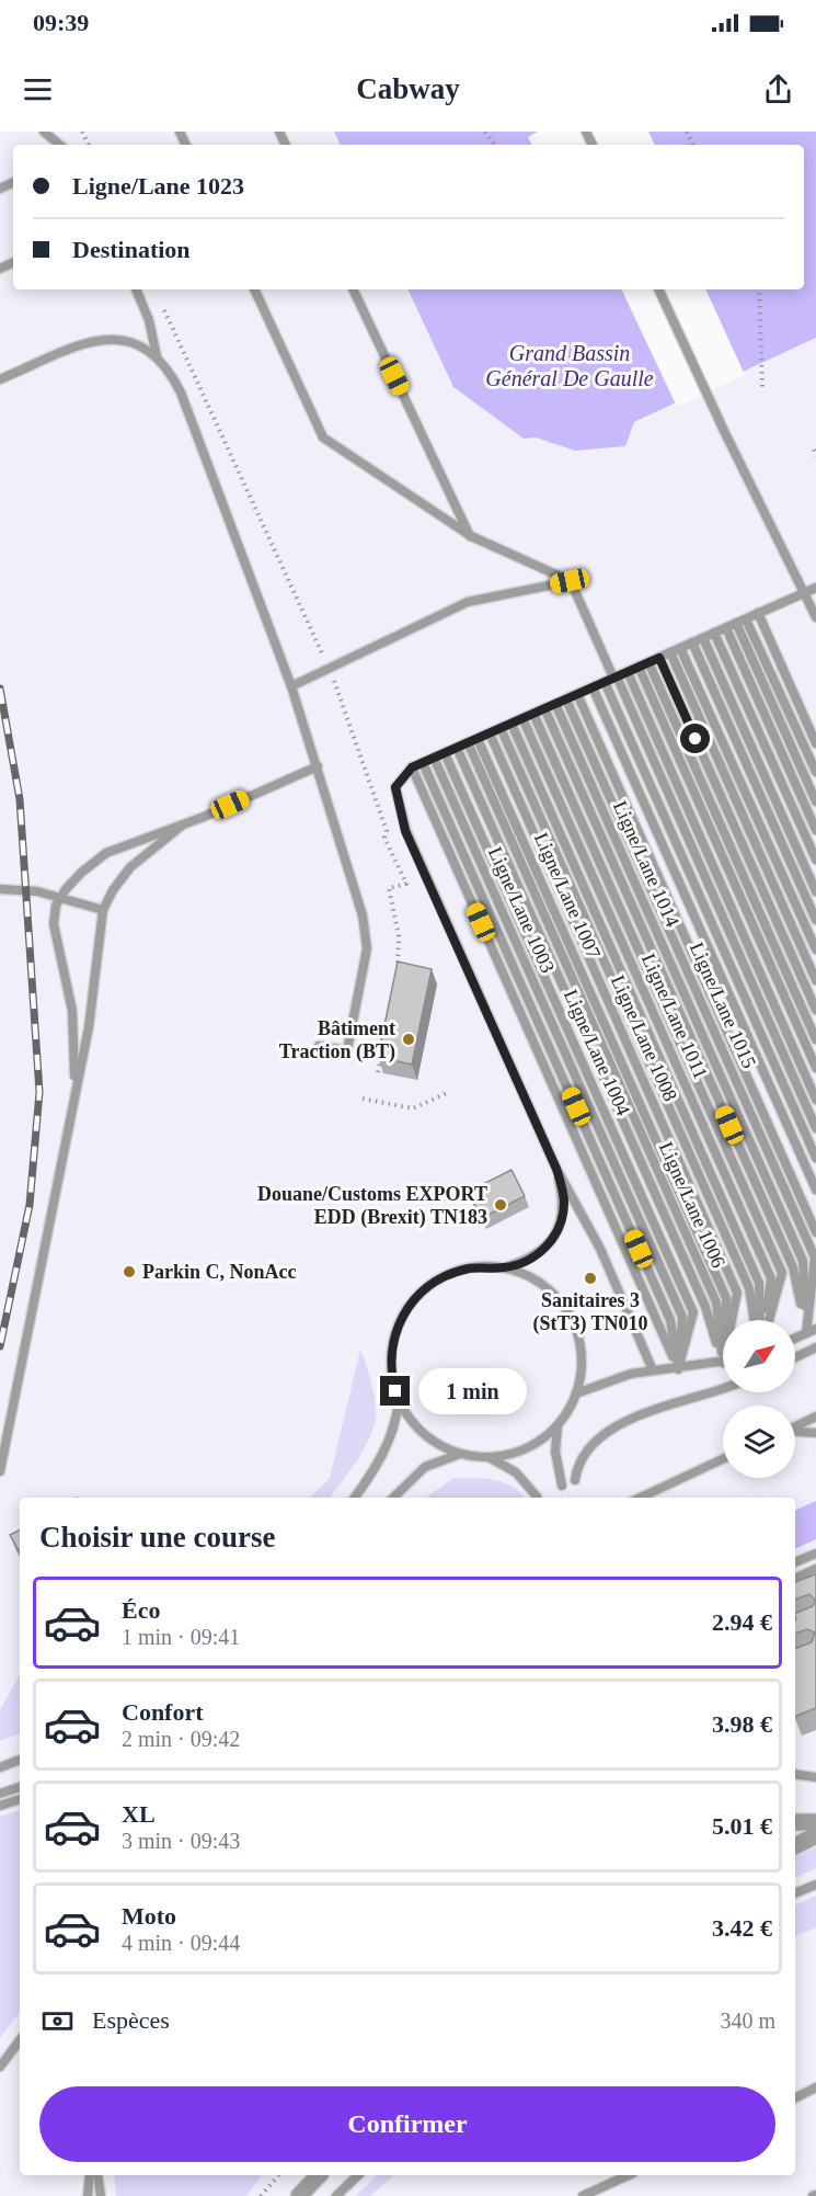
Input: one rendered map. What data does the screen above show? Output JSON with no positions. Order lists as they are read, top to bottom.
{
  "streets": {
    "lane": [
      "Ligne/Lane 1014",
      "Ligne/Lane 1007",
      "Ligne/Lane 1003",
      "Ligne/Lane 1015",
      "Ligne/Lane 1011",
      "Ligne/Lane 1008",
      "Ligne/Lane 1004",
      "Ligne/Lane 1006"
    ]
  },
  "crossings": [
    ["Ligne/Lane 1014", "Ligne/Lane 1015"],
    ["Ligne/Lane 1003", "Ligne/Lane 1004"]
  ],
  "water": ["Grand Bassin Général De Gaulle"],
  "places": [
    "Bâtiment Traction (BT)",
    "Douane/Customs EXPORT EDD (Brexit) TN183",
    "Parkin C, NonAcc",
    "Sanitaires 3 (StT3) TN010"
  ],
  "north": "top right",
  "page": {
    "status": "09:39",
    "header": "Cabway",
    "banner": ["Ligne/Lane 1023", "Destination"],
    "bubble": "1 min",
    "heading": "Choisir une course",
    "list": [
      {
        "name": "Éco",
        "note": "1 min · 09:41",
        "value": "2.94 €"
      },
      {
        "name": "Confort",
        "note": "2 min · 09:42",
        "value": "3.98 €"
      },
      {
        "name": "XL",
        "note": "3 min · 09:43",
        "value": "5.01 €"
      },
      {
        "name": "Moto",
        "note": "4 min · 09:44",
        "value": "3.42 €"
      }
    ],
    "pay": ["Espèces", "340 m"],
    "buttons": "Confirmer"
  }
}
